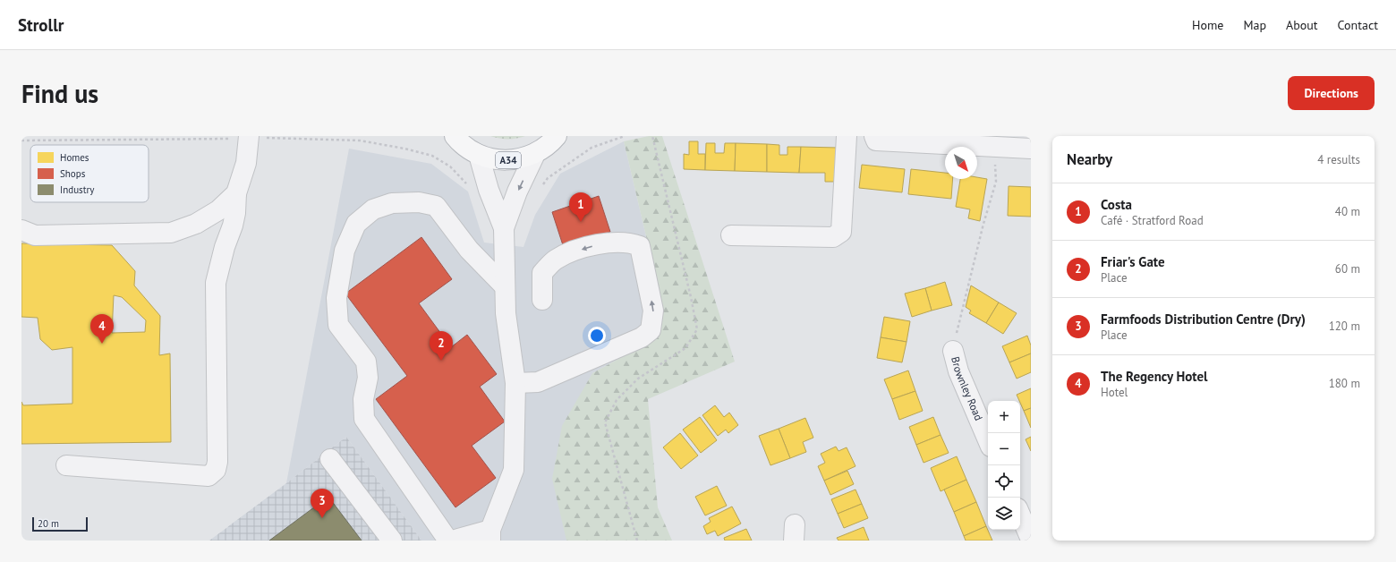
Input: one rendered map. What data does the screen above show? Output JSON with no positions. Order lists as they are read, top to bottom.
{
  "streets": {
    "highway": ["A34"],
    "street": ["Brownley Road"]
  },
  "legend": ["Homes", "Shops", "Industry"],
  "scale_bar": "20 m",
  "north": "bottom right",
  "page": {
    "header": "Strollr",
    "nav": [
      "Home",
      "Map",
      "About",
      "Contact"
    ],
    "buttons": "Directions",
    "title": "Find us",
    "heading": ["Nearby", "4 results"],
    "list": [
      {
        "mark": "1",
        "name": "Costa",
        "note": "Café · Stratford Road",
        "value": "40 m"
      },
      {
        "mark": "2",
        "name": "Friar's Gate",
        "note": "Place",
        "value": "60 m"
      },
      {
        "mark": "3",
        "name": "Farmfoods Distribution Centre (Dry)",
        "note": "Place",
        "value": "120 m"
      },
      {
        "mark": "4",
        "name": "The Regency Hotel",
        "note": "Hotel",
        "value": "180 m"
      }
    ],
    "pins": [
      "1",
      "4",
      "2",
      "3"
    ],
    "map_buttons": ["+", "−"],
    "scale": "20 m"
  }
}
